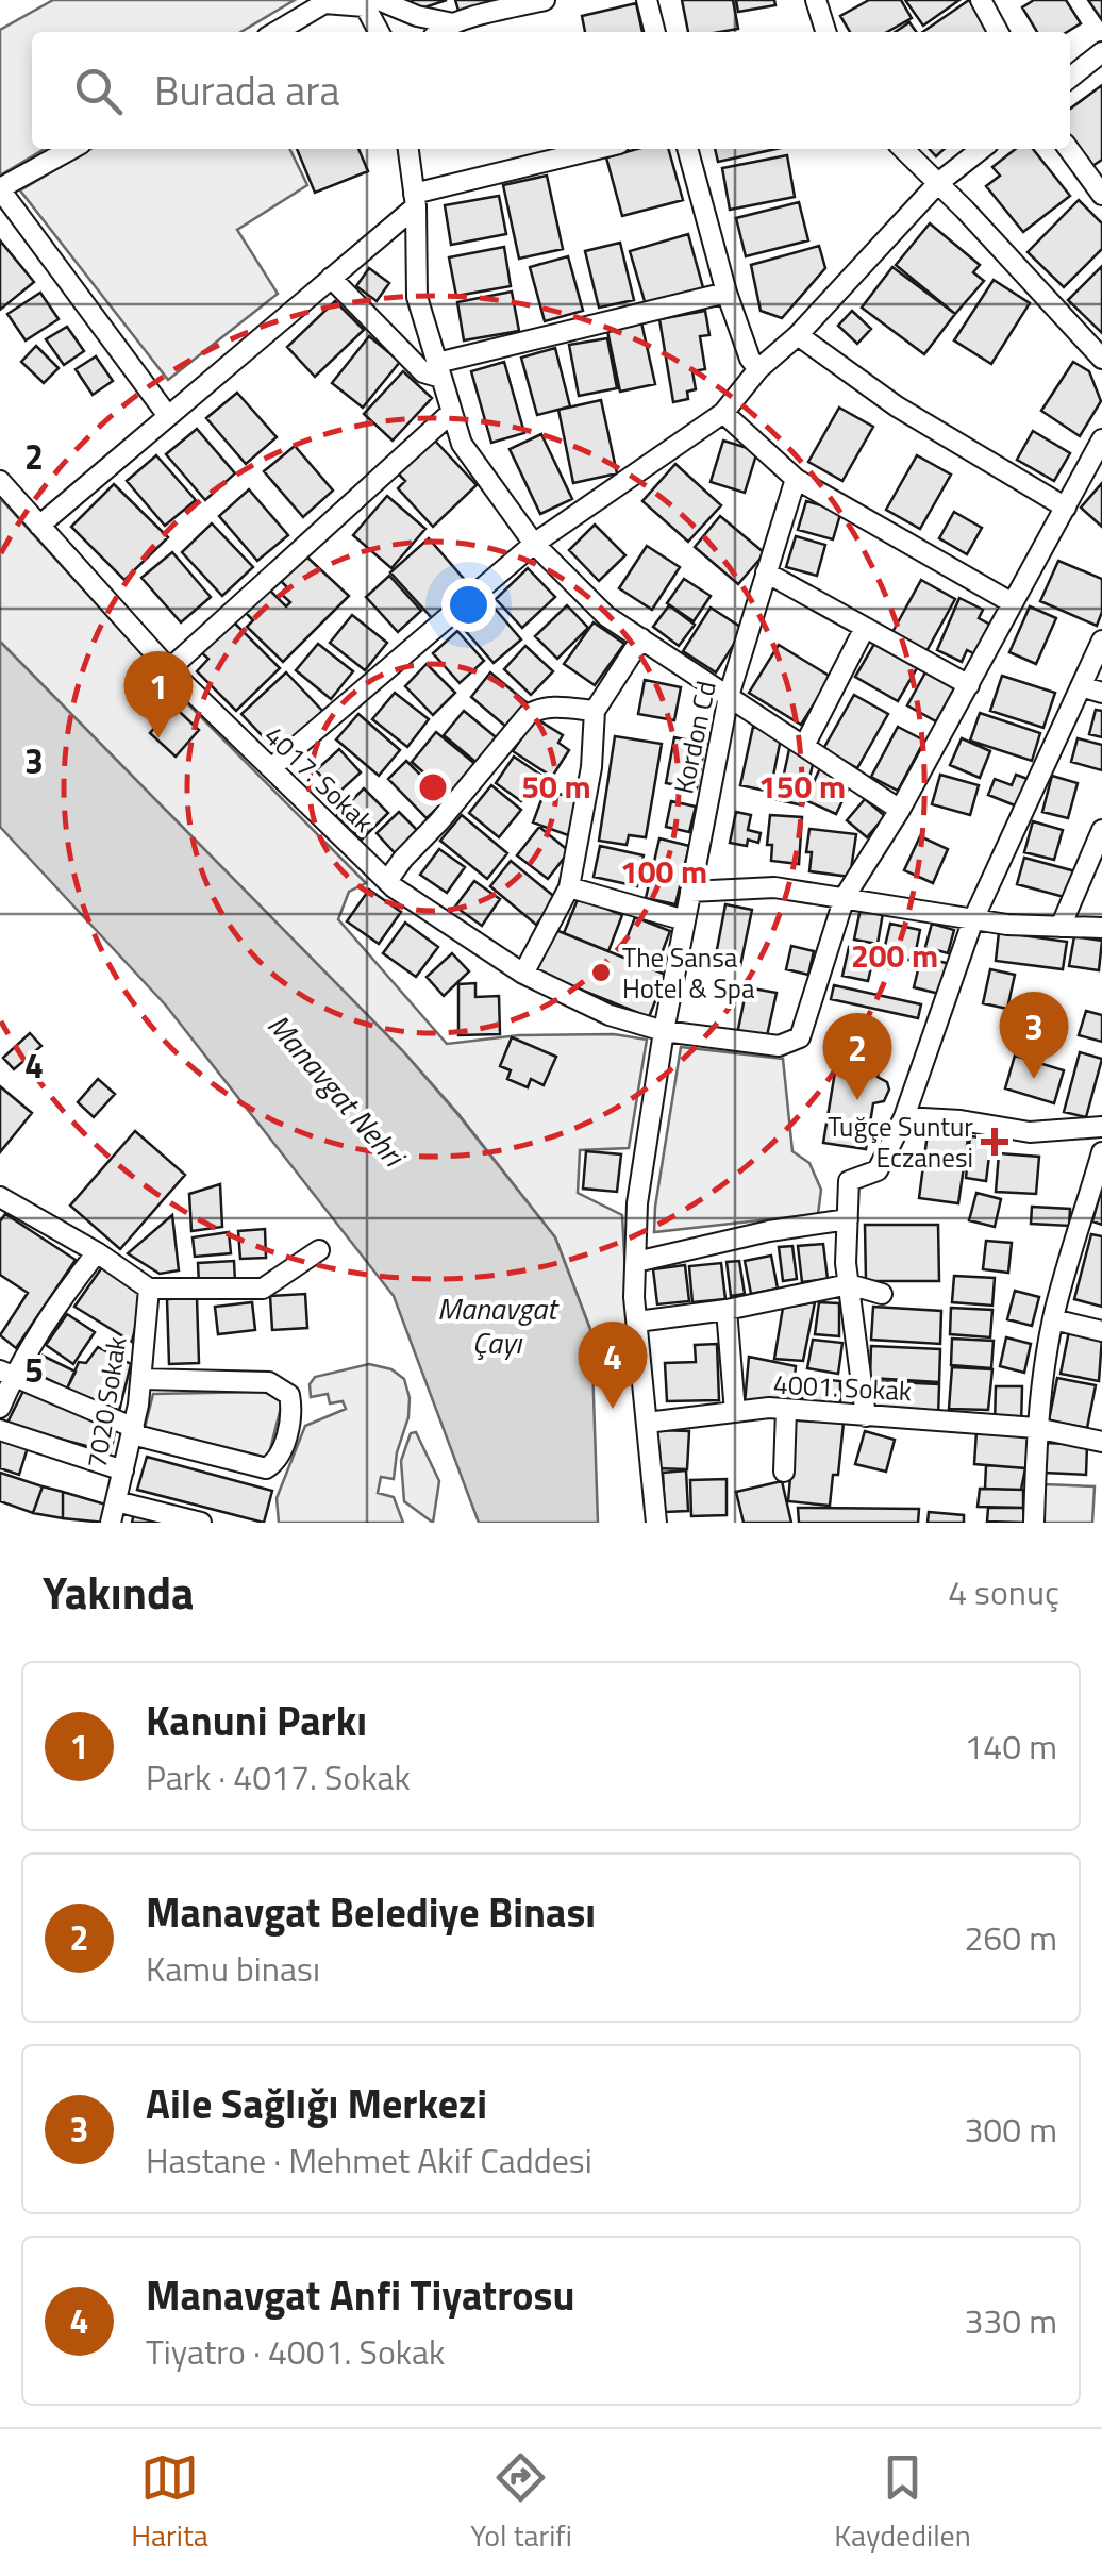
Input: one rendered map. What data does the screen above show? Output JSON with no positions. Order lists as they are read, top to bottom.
{
  "streets": {
    "street": [
      "Kordon Cd",
      "4017. Sokak",
      "4001. Sokak",
      "7020 Sokak"
    ]
  },
  "crossings": [
    ["Kordon Cd", "4017. Sokak"],
    ["Kordon Cd", "4001. Sokak"]
  ],
  "water": ["Manavgat Nehri", "Manavgat Çayı"],
  "places": {
    "other": ["The Sansa Hotel & Spa"],
    "health": ["Tuğçe Suntur Eczanesi"]
  },
  "page": {
    "search": "Burada ara",
    "pins": [
      "1",
      "3",
      "2",
      "4"
    ],
    "heading": ["Yakında", "4 sonuç"],
    "list": [
      {
        "mark": "1",
        "name": "Kanuni Parkı",
        "note": "Park · 4017. Sokak",
        "value": "140 m"
      },
      {
        "mark": "2",
        "name": "Manavgat Belediye Binası",
        "note": "Kamu binası",
        "value": "260 m"
      },
      {
        "mark": "3",
        "name": "Aile Sağlığı Merkezi",
        "note": "Hastane · Mehmet Akif Caddesi",
        "value": "300 m"
      },
      {
        "mark": "4",
        "name": "Manavgat Anfi Tiyatrosu",
        "note": "Tiyatro · 4001. Sokak",
        "value": "330 m"
      }
    ],
    "nav": ["Harita", "Yol tarifi", "Kaydedilen"]
  },
  "grid": {
    "rows": [
      "2",
      "3",
      "4",
      "5"
    ]
  },
  "rings": [
    "50 m",
    "150 m",
    "100 m",
    "200 m"
  ]
}
